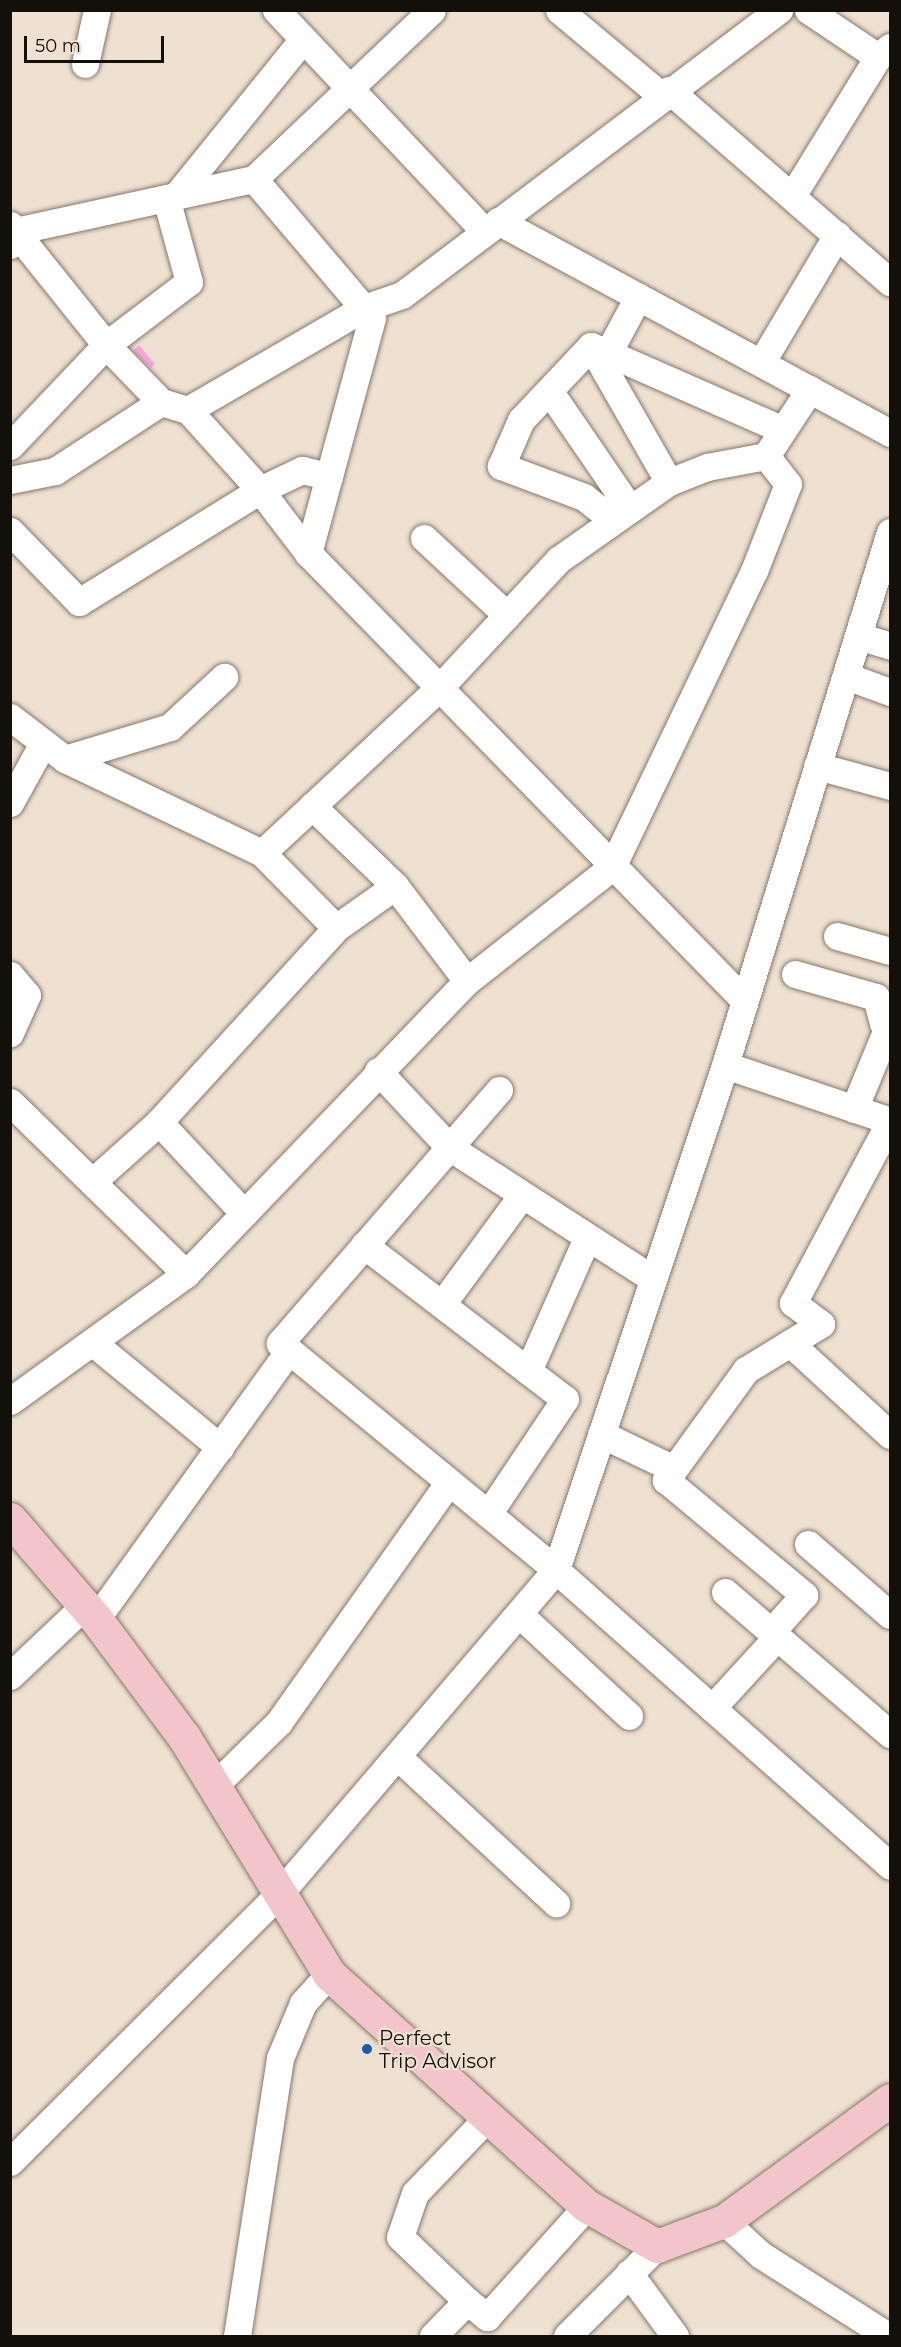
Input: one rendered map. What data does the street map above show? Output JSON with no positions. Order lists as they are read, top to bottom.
{
  "places": ["Perfect Trip Advisor"],
  "scale_bar": "50 m"
}
